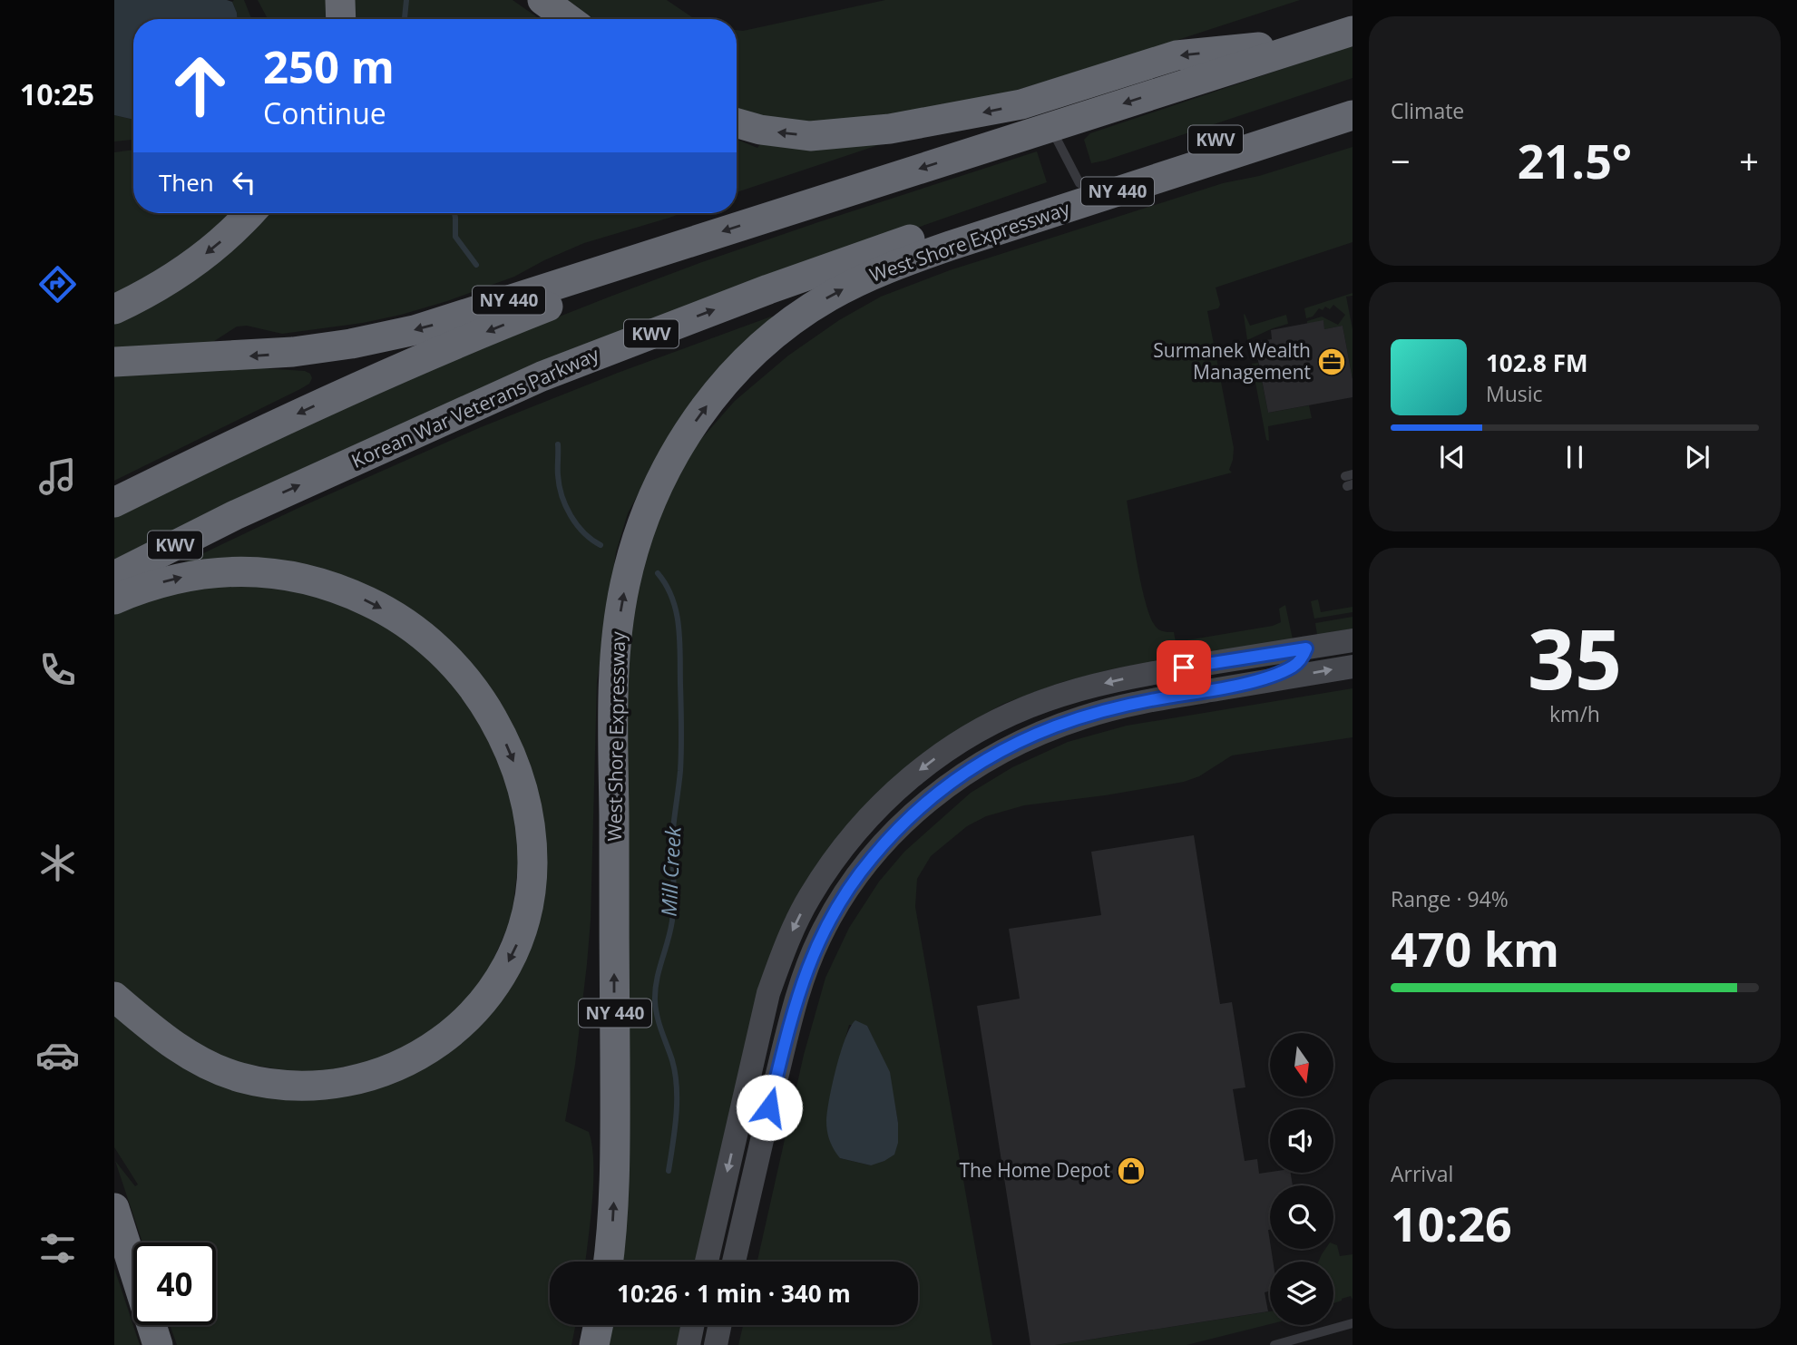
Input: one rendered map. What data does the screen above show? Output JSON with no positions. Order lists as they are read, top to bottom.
{
  "streets": {
    "highway": [
      "KWV",
      "NY 440",
      "West Shore Expressway",
      "Korean War Veterans Parkway"
    ]
  },
  "one_way": ["West Shore Expressway"],
  "water": ["Mill Creek"],
  "places": {
    "office": ["Surmanek Wealth Management"],
    "shop": ["The Home Depot"]
  },
  "north": "bottom",
  "page": {
    "tabs": "10:25",
    "tile": [
      "Climate",
      ["35", "km/h"],
      ["Range · 94%", "470 km"],
      ["Arrival", "10:26"]
    ],
    "turn": ["250 m", "Continue"],
    "heat": ["−", "21.5°", "+"],
    "then": "Then",
    "song": ["102.8 FM", "Music"],
    "limit": "40",
    "trip": "10:26 · 1 min · 340 m"
  }
}
